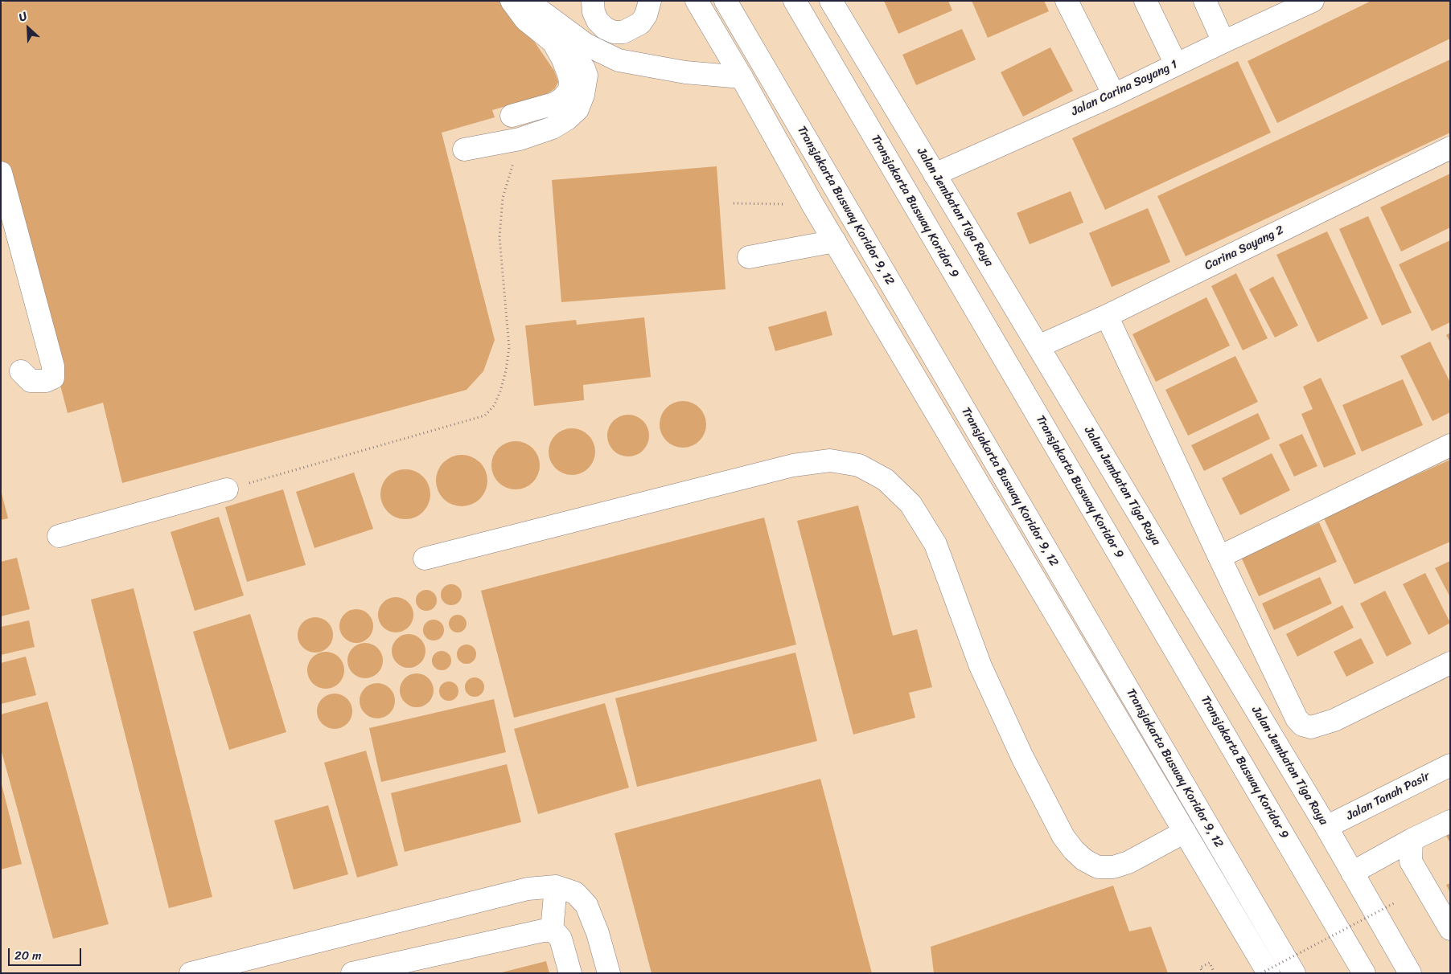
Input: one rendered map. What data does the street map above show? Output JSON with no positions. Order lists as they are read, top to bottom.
{
  "streets": {
    "main road": [
      "Jalan Carina Sayang 1",
      "Transjakarta Busway Koridor 9, 12",
      "Transjakarta Busway Koridor 9",
      "Jalan Jembatan Tiga Raya",
      "Carina Sayang 2",
      "Jalan Tanah Pasir"
    ]
  },
  "crossings": [
    ["Jalan Carina Sayang 1", "Jalan Jembatan Tiga Raya"],
    ["Jalan Jembatan Tiga Raya", "Carina Sayang 2"],
    ["Jalan Jembatan Tiga Raya", "Jalan Tanah Pasir"]
  ],
  "scale_bar": "20 m",
  "north": "top left"
}
